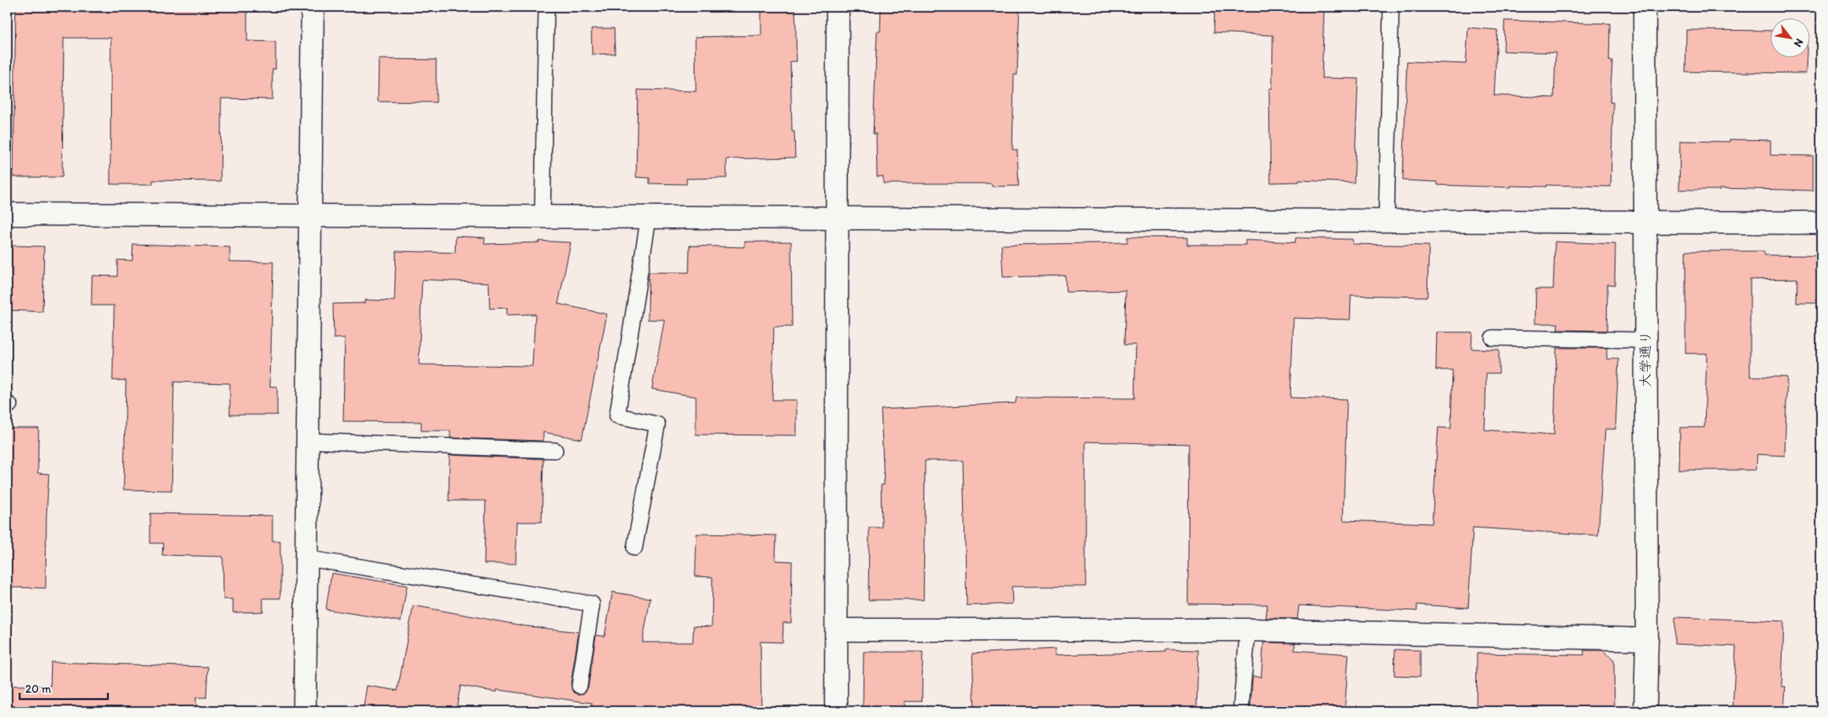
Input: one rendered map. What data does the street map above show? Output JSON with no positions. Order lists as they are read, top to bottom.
{
  "streets": {
    "street": ["大学通り"]
  },
  "scale_bar": "20 m",
  "north": "bottom right"
}
